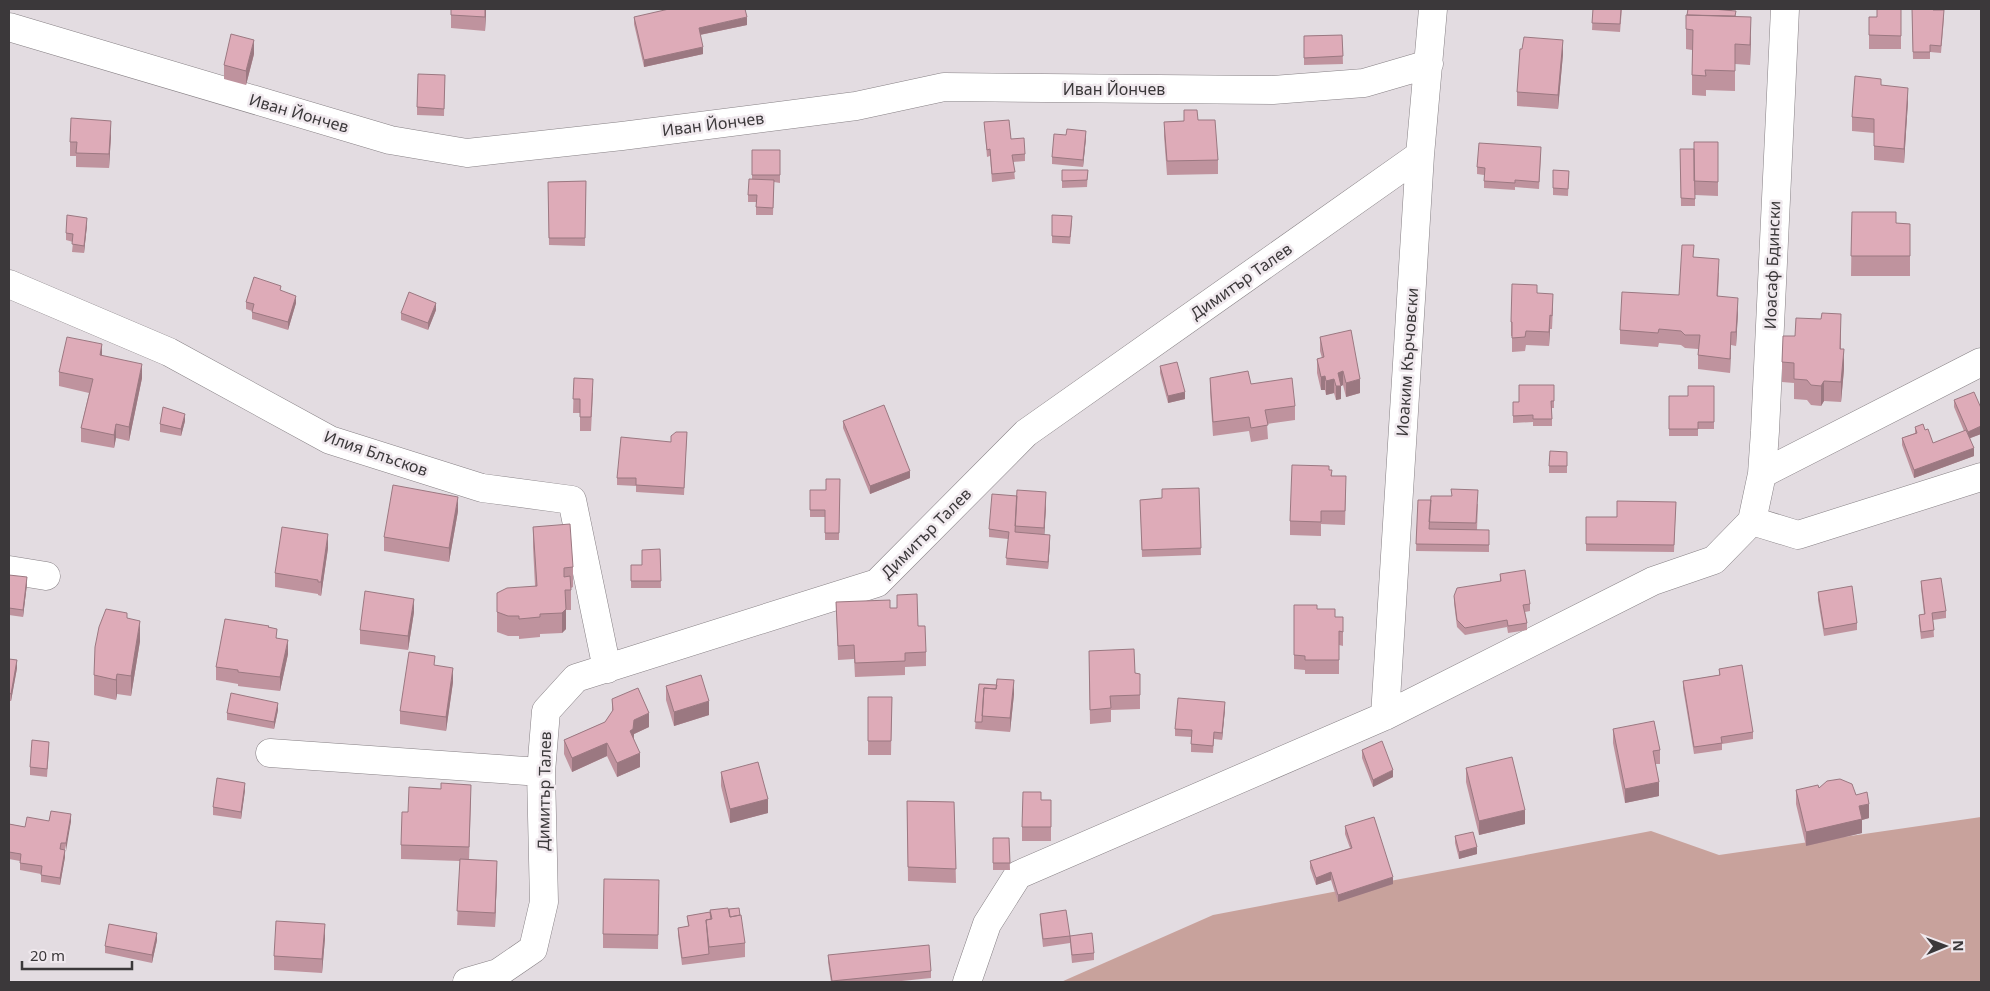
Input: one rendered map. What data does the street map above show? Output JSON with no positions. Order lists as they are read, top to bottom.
{
  "streets": {
    "street": [
      "Иван Йончев",
      "Иоасаф Бдински",
      "Димитър Талев",
      "Иоаким Кърчовски",
      "Илия Блъсков"
    ]
  },
  "crossings": [
    ["Иван Йончев", "Иоаким Кърчовски"],
    ["Димитър Талев", "Иоаким Кърчовски"],
    ["Димитър Талев", "Илия Блъсков"]
  ],
  "scale_bar": "20 m",
  "north": "right"
}
